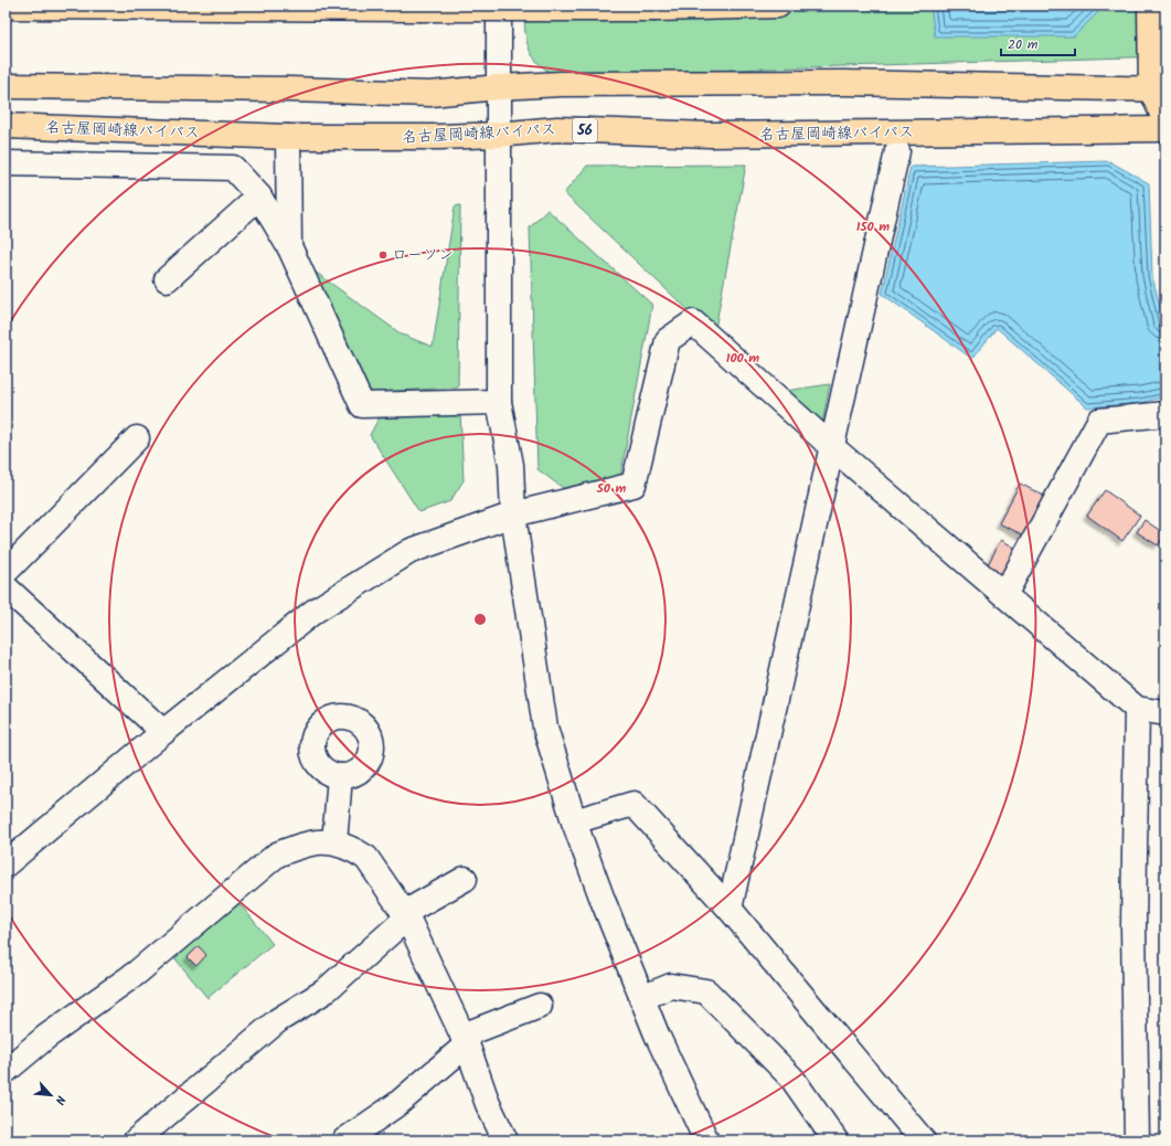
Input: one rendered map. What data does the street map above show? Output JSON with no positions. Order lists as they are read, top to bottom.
{
  "streets": {
    "main road": ["名古屋岡崎線バイパス", "56"]
  },
  "places": ["ローソン"],
  "scale_bar": "20 m",
  "north": "bottom right",
  "rings": ["150 m", "100 m", "50 m"]
}
